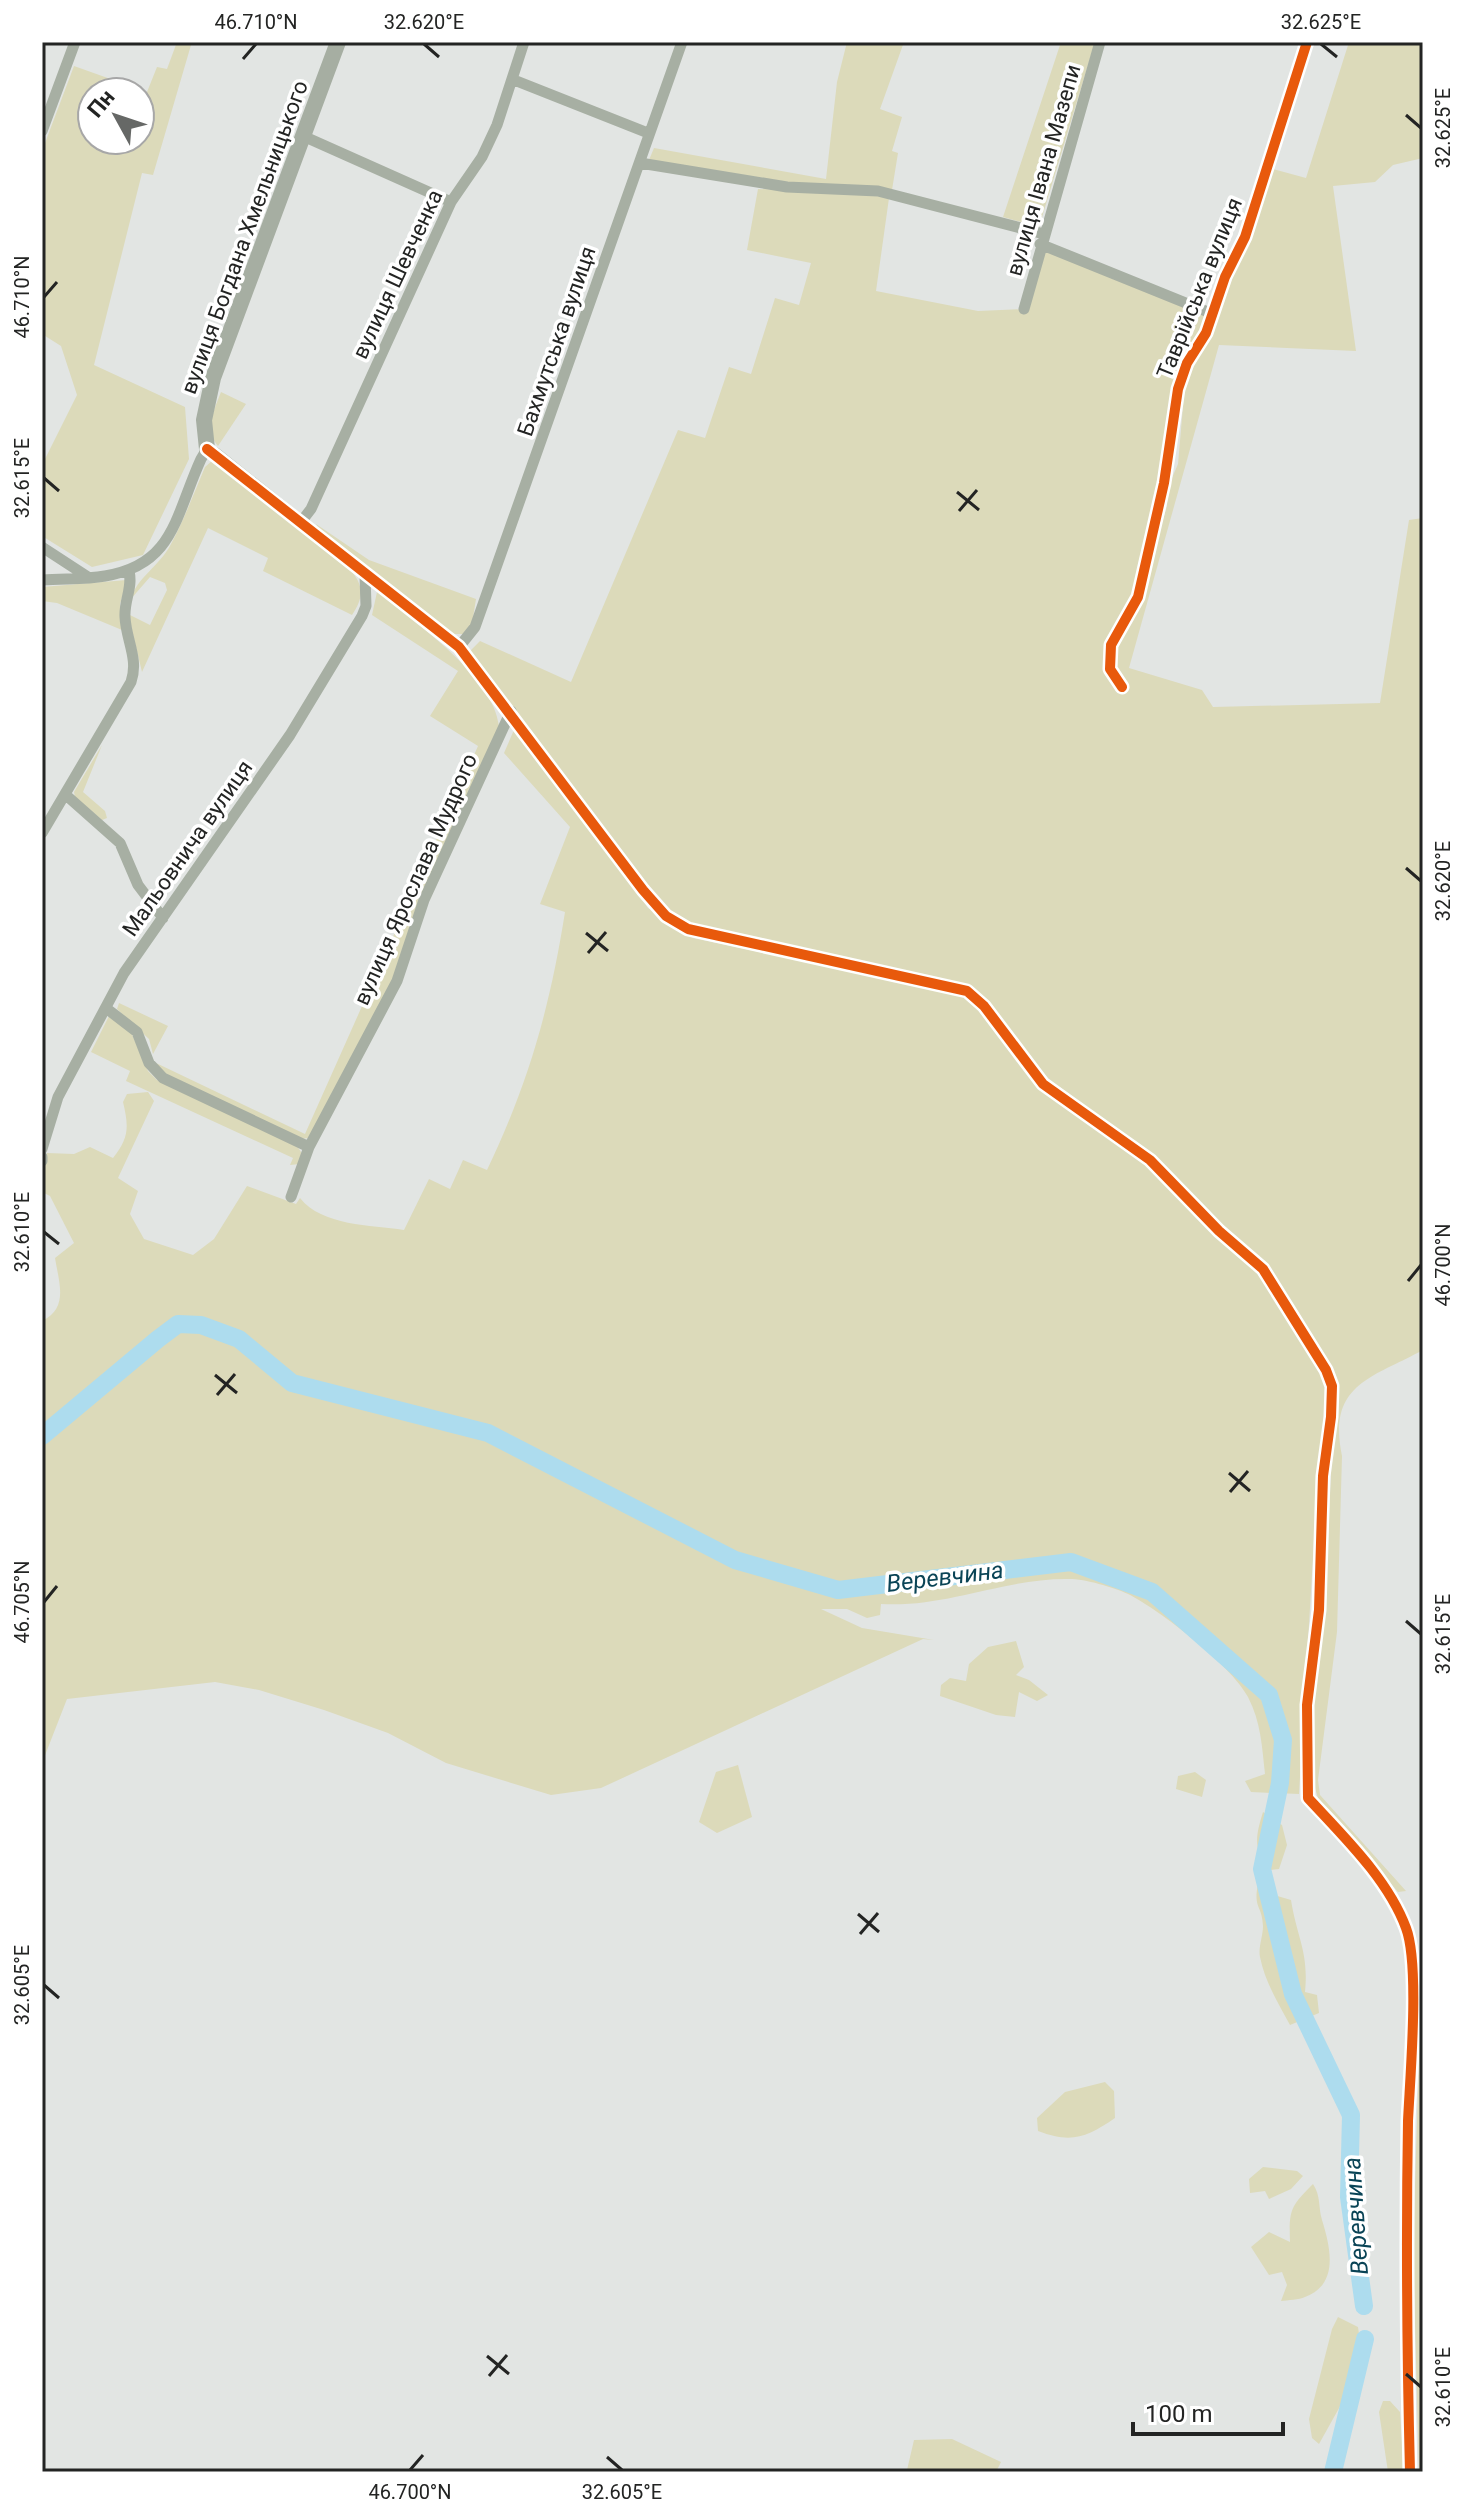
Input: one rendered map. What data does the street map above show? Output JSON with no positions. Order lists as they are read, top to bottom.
{
  "streets": {
    "street": [
      "вулиця Івана Мазепи",
      "вулиця Богдана Хмельницького",
      "вулиця Шевченка",
      "Таврійська вулиця",
      "Бахмутська вулиця",
      "Мальовнича вулиця",
      "вулиця Ярослава Мудрого"
    ]
  },
  "water": ["Веревчина"],
  "scale_bar": "100 m",
  "north": "top left",
  "coordinates": [
    "46.710°N",
    "32.620°E",
    "32.625°E",
    "32.615°E",
    "32.610°E",
    "46.700°N",
    "46.705°N",
    "32.605°E"
  ]
}
